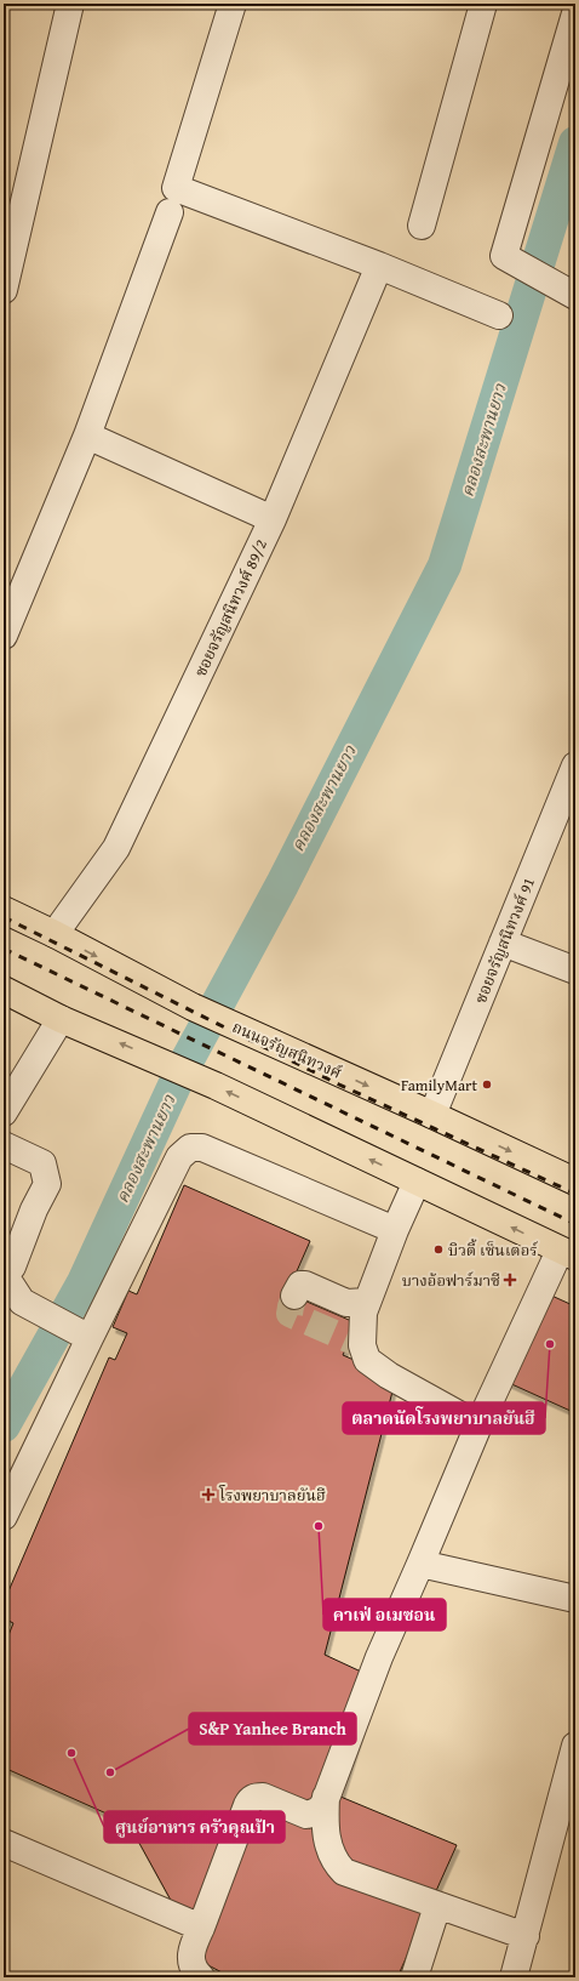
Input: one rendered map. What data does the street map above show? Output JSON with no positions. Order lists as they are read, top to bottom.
{
  "streets": {
    "main road": ["ถนนจรัญสนิทวงศ์"],
    "street": ["ซอยจรัญสนิทวงศ์ 89/2", "ซอยจรัญสนิทวงศ์ 91"]
  },
  "crossings": [
    ["ซอยจรัญสนิทวงศ์ 89/2", "ถนนจรัญสนิทวงศ์"],
    ["ซอยจรัญสนิทวงศ์ 91", "ถนนจรัญสนิทวงศ์"]
  ],
  "water": ["คลองสะพานยาว"],
  "places": {
    "other": [
      "FamilyMart",
      "บิวตี้ เซ็นเตอร์",
      "ตลาดนัดโรงพยาบาลยันฮี",
      "คาเฟ่ อเมซอน",
      "ศูนย์อาหาร ครัวคุณป้า",
      "S&P Yanhee Branch"
    ],
    "health": ["บางอ้อฟาร์มาซี", "โรงพยาบาลยันฮี"]
  }
}
